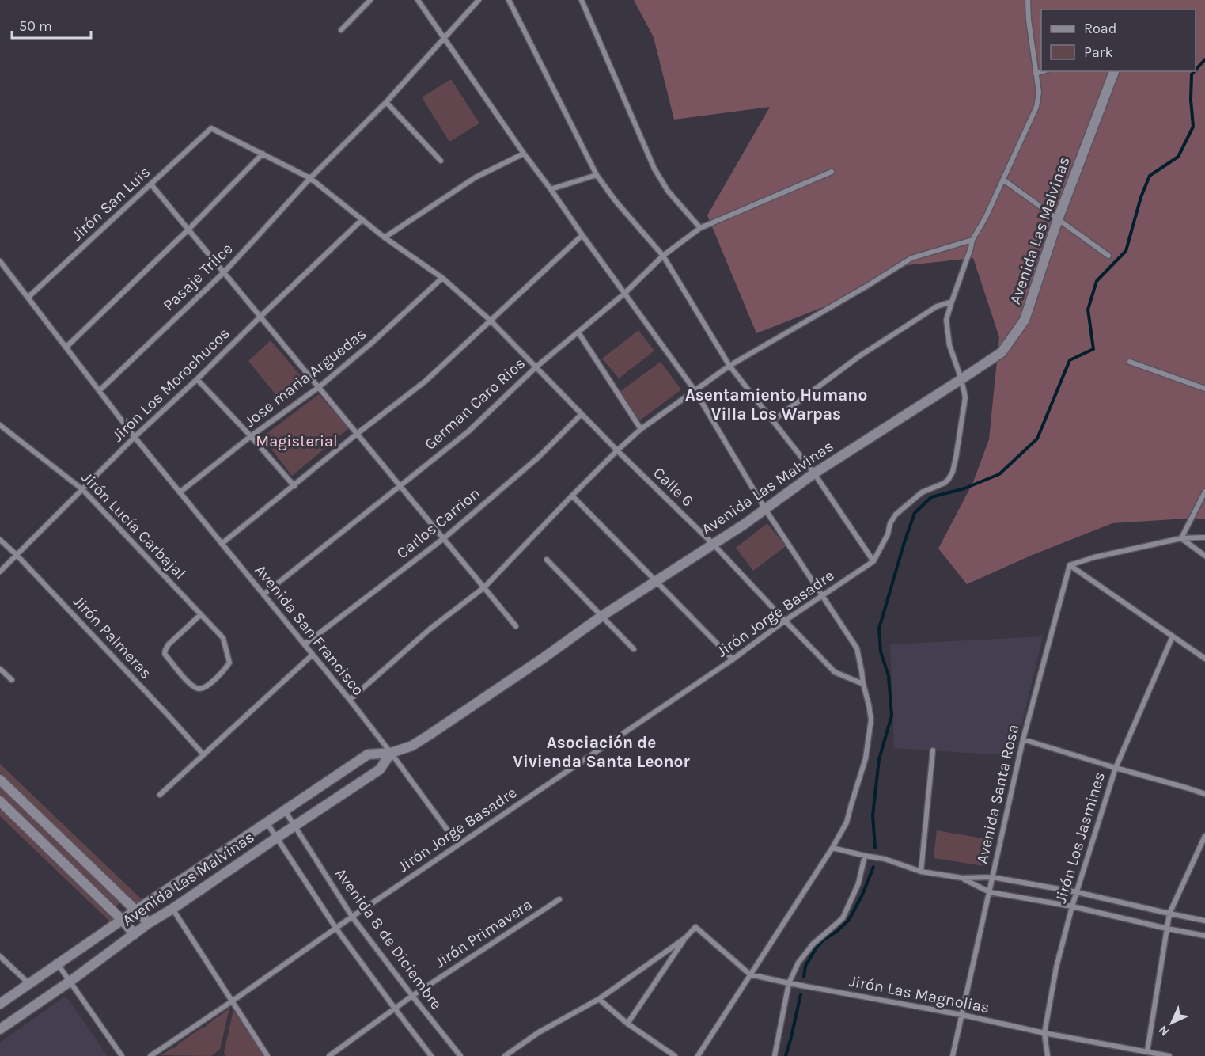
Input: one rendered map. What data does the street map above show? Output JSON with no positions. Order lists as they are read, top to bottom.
{
  "streets": {
    "street": [
      "Jirón San Luis",
      "Avenida Las Malvinas",
      "Pasaje Trilce",
      "Jose maria Arguedas",
      "Jirón Los Morochucos",
      "German Caro Rios",
      "Calle 6",
      "Carlos Carrion",
      "Jirón Lucía Carbajal",
      "Jirón Jorge Basadre",
      "Avenida San Francisco",
      "Jirón Palmeras",
      "Avenida Santa Rosa",
      "Jirón Los Jasmines",
      "Jirón Primavera",
      "Avenida 8 de Diciembre",
      "Jirón Las Magnolias"
    ]
  },
  "crossings": [
    ["Jirón San Luis", "Calle 6"],
    ["Jirón San Luis", "Avenida San Francisco"],
    ["Avenida Las Malvinas", "Calle 6"],
    ["Avenida Las Malvinas", "Avenida San Francisco"],
    ["Avenida Las Malvinas", "Avenida 8 de Diciembre"],
    ["Pasaje Trilce", "Calle 6"],
    ["Pasaje Trilce", "Avenida San Francisco"],
    ["Jose maria Arguedas", "Calle 6"],
    ["Jose maria Arguedas", "Avenida San Francisco"],
    ["Jirón Los Morochucos", "Calle 6"],
    ["Jirón Los Morochucos", "Jirón Lucía Carbajal"],
    ["Jirón Los Morochucos", "Avenida San Francisco"],
    ["Jirón Los Morochucos", "Jirón Palmeras"],
    ["German Caro Rios", "Calle 6"],
    ["German Caro Rios", "Avenida San Francisco"],
    ["Calle 6", "Carlos Carrion"],
    ["Calle 6", "Jirón Jorge Basadre"],
    ["Carlos Carrion", "Avenida San Francisco"],
    ["Jirón Jorge Basadre", "Avenida San Francisco"],
    ["Jirón Jorge Basadre", "Avenida 8 de Diciembre"],
    ["Avenida Santa Rosa", "Jirón Las Magnolias"],
    ["Jirón Los Jasmines", "Jirón Las Magnolias"],
    ["Jirón Primavera", "Avenida 8 de Diciembre"]
  ],
  "districts": ["Asentamiento Humano Villa Los Warpas", "Asociación de Vivienda Santa Leonor"],
  "parks": ["Magisterial"],
  "legend": ["Road", "Park"],
  "scale_bar": "50 m",
  "north": "bottom left"
}
